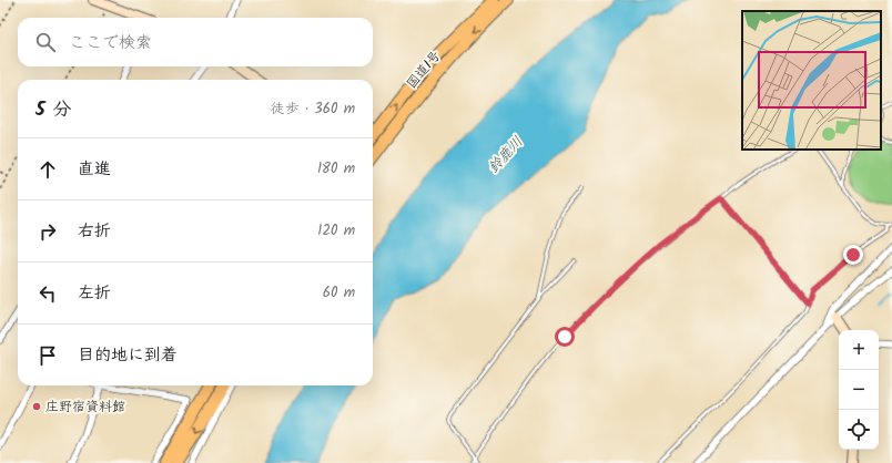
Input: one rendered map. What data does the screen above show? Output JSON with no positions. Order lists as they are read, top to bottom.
{
  "streets": {
    "highway": ["国道1号"]
  },
  "water": ["鈴鹿川"],
  "places": ["庄野宿資料館"],
  "page": {
    "search": "ここで検索",
    "heading": ["5 分", "徒歩 · 360 m"],
    "list": [
      ["直進", "180 m"],
      ["右折", "120 m"],
      ["左折", "60 m"],
      "目的地に到着"
    ],
    "map_buttons": ["+", "−"]
  }
}
